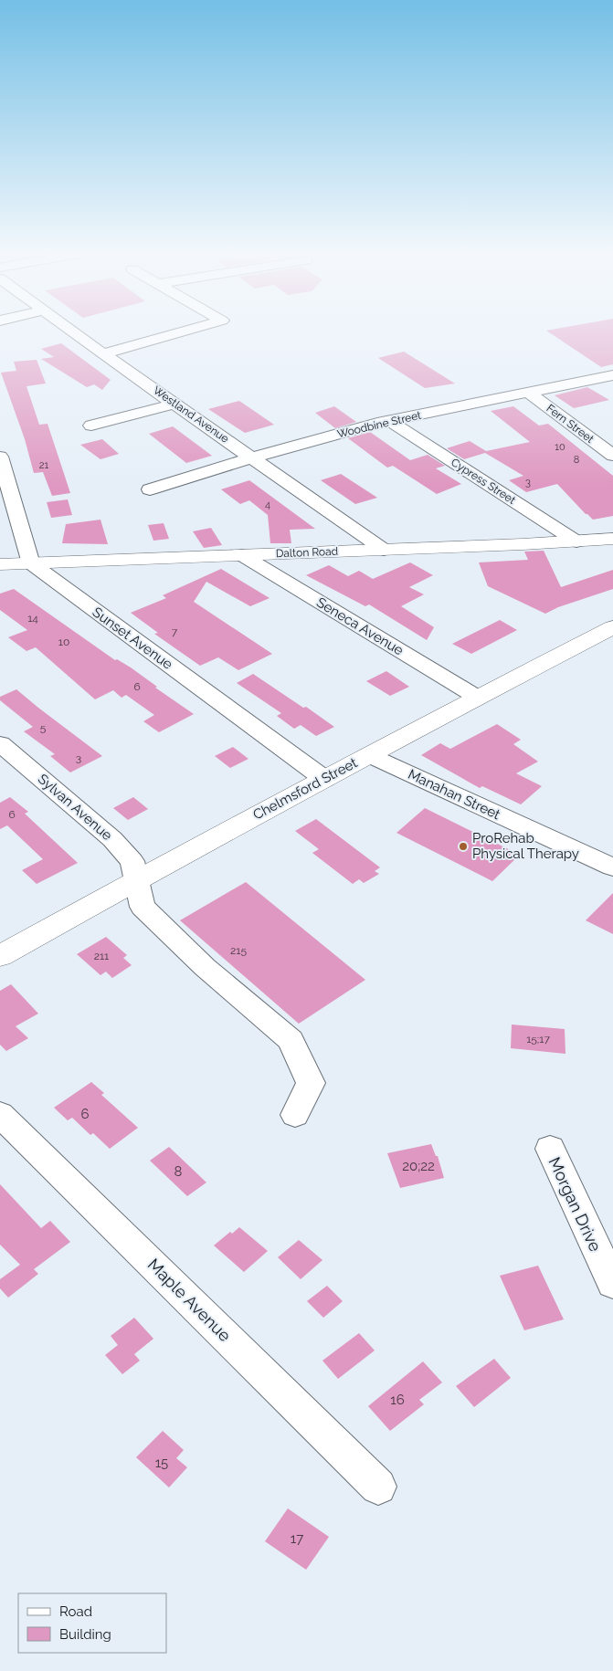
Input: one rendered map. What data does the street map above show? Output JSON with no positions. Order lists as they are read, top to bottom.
{
  "streets": {
    "main road": ["Dalton Road", "Chelmsford Street"],
    "street": [
      "Westland Avenue",
      "Fern Street",
      "Woodbine Street",
      "Cypress Street",
      "Seneca Avenue",
      "Sunset Avenue",
      "Manahan Street",
      "Sylvan Avenue",
      "Morgan Drive",
      "Maple Avenue"
    ]
  },
  "crossings": [
    ["Westland Avenue", "Woodbine Street"],
    ["Westland Avenue", "Dalton Road"],
    ["Fern Street", "Woodbine Street"],
    ["Woodbine Street", "Cypress Street"],
    ["Cypress Street", "Dalton Road"],
    ["Dalton Road", "Seneca Avenue"],
    ["Dalton Road", "Sunset Avenue"],
    ["Seneca Avenue", "Chelmsford Street"],
    ["Sunset Avenue", "Chelmsford Street"],
    ["Chelmsford Street", "Manahan Street"],
    ["Chelmsford Street", "Sylvan Avenue"]
  ],
  "places": ["ProRehab Physical Therapy"],
  "house_numbers": [
    "10",
    "8",
    "21",
    "3",
    "4",
    "14",
    "7",
    "10",
    "6",
    "5",
    "3",
    "6",
    "215",
    "211",
    "15;17",
    "6",
    "20;22",
    "8",
    "16",
    "15",
    "17"
  ],
  "legend": ["Road", "Building"]
}
